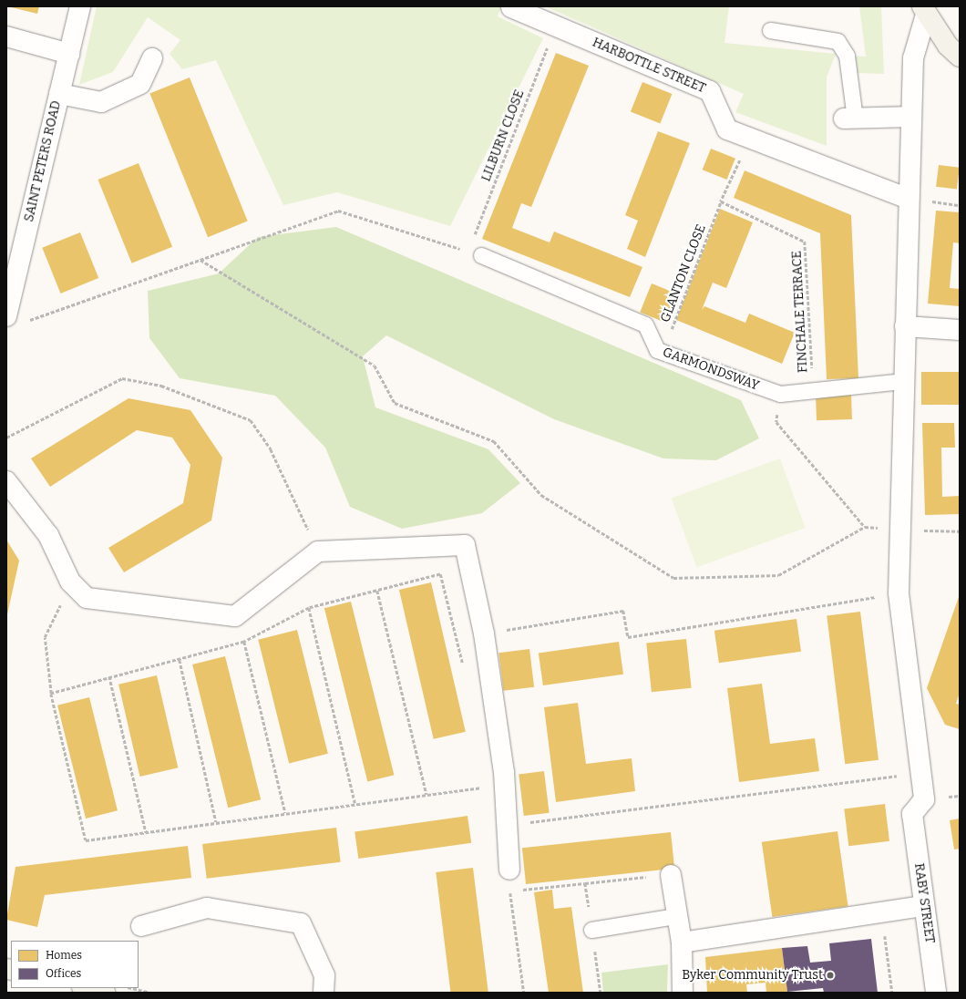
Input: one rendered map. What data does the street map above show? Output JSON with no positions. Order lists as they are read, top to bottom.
{
  "streets": {
    "street": ["HARBOTTLE STREET", "SAINT PETERS ROAD", "RABY STREET"],
    "lane": ["GARMONDSWAY"],
    "path": ["LILBURN CLOSE", "GLANTON CLOSE", "FINCHALE TERRACE"]
  },
  "crossings": [
    ["HARBOTTLE STREET", "LILBURN CLOSE"],
    ["LILBURN CLOSE", "GARMONDSWAY"],
    ["GLANTON CLOSE", "FINCHALE TERRACE"],
    ["GLANTON CLOSE", "GARMONDSWAY"],
    ["FINCHALE TERRACE", "GARMONDSWAY"]
  ],
  "places": ["Byker Community Trust"],
  "legend": ["Homes", "Offices"]
}
